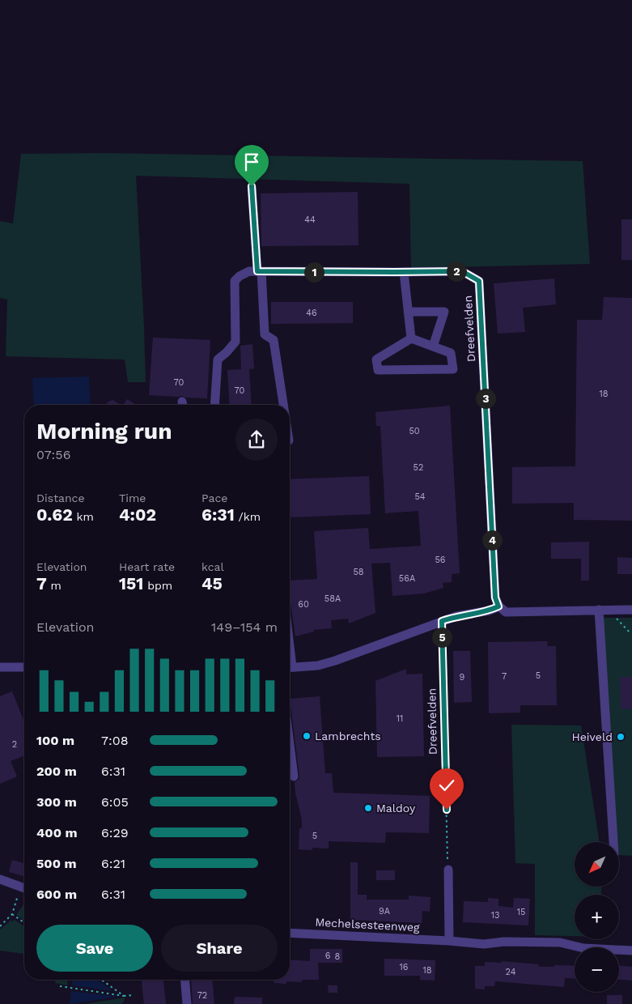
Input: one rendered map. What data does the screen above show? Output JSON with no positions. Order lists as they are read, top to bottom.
{
  "streets": {
    "street": ["Dreefvelden", "Mechelsesteenweg"]
  },
  "places": ["Lambrechts", "Heiveld", "Maldoy"],
  "house_numbers": [
    "44",
    "46",
    "70",
    "70",
    "18",
    "50",
    "52",
    "54",
    "56",
    "58",
    "56A",
    "58A",
    "60",
    "5",
    "7",
    "9",
    "11",
    "2",
    "5",
    "9A",
    "15",
    "13",
    "6",
    "8",
    "16",
    "18",
    "24",
    "72"
  ],
  "north": "bottom left",
  "page": {
    "pins": [
      "2",
      "1",
      "3",
      "4",
      "5"
    ],
    "heading": ["Morning run", "07:56"],
    "stats": [
      ["Distance", "0.62 km"],
      ["Time", "4:02"],
      ["Pace", "6:31 /km"],
      ["Elevation", "7 m"],
      ["Heart rate", "151 bpm"],
      ["kcal", "45"]
    ],
    "chart": ["Elevation", "149–154 m"],
    "list": [
      {
        "name": "100 m",
        "note": "7:08"
      },
      {
        "name": "200 m",
        "note": "6:31"
      },
      {
        "name": "300 m",
        "note": "6:05"
      },
      {
        "name": "400 m",
        "note": "6:29"
      },
      {
        "name": "500 m",
        "note": "6:21"
      },
      {
        "name": "600 m",
        "note": "6:31"
      }
    ],
    "map_buttons": ["+", "−"],
    "buttons": ["Save", "Share"]
  }
}
